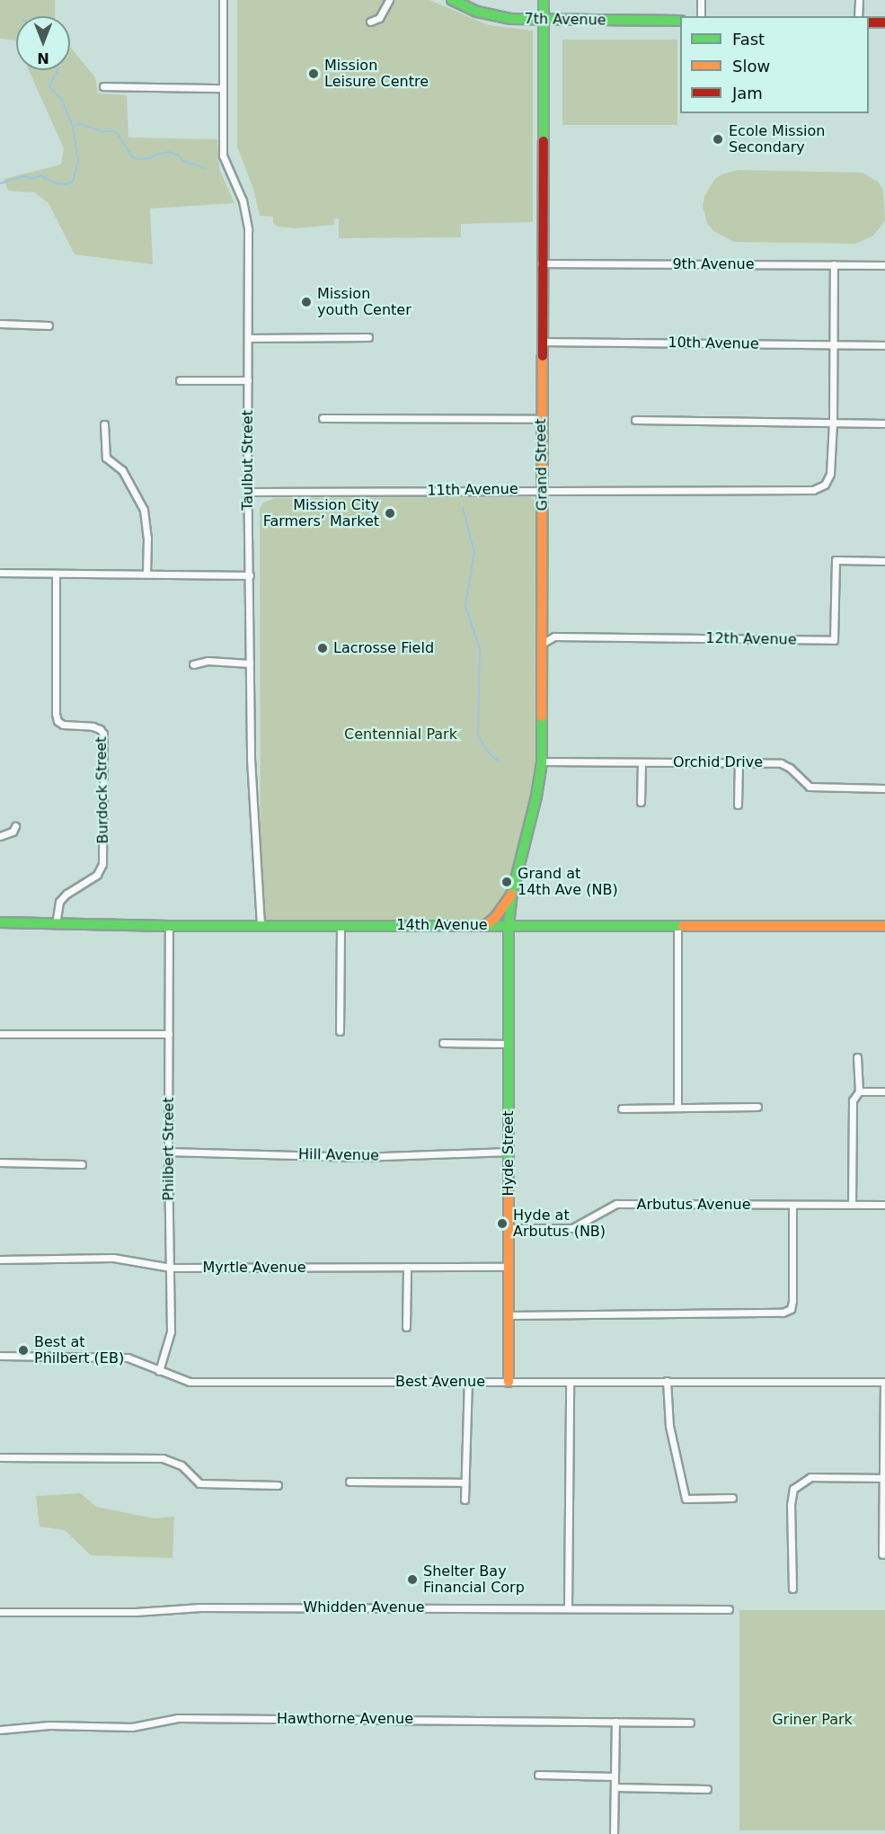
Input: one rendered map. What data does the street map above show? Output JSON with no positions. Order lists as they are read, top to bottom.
{
  "streets": {
    "street": [
      "7th Avenue",
      "9th Avenue",
      "10th Avenue",
      "Taulbut Street",
      "Grand Street",
      "11th Avenue",
      "12th Avenue",
      "Orchid Drive",
      "Burdock Street",
      "14th Avenue",
      "Philbert Street",
      "Hyde Street",
      "Hill Avenue",
      "Arbutus Avenue",
      "Myrtle Avenue",
      "Best Avenue",
      "Whidden Avenue",
      "Hawthorne Avenue"
    ]
  },
  "crossings": [
    ["7th Avenue", "Grand Street"],
    ["9th Avenue", "Grand Street"],
    ["10th Avenue", "Grand Street"],
    ["Taulbut Street", "11th Avenue"],
    ["Taulbut Street", "14th Avenue"],
    ["Grand Street", "11th Avenue"],
    ["Grand Street", "12th Avenue"],
    ["Grand Street", "Orchid Drive"],
    ["Grand Street", "14th Avenue"],
    ["Grand Street", "Hyde Street"],
    ["Burdock Street", "14th Avenue"],
    ["14th Avenue", "Philbert Street"],
    ["14th Avenue", "Hyde Street"],
    ["Philbert Street", "Hill Avenue"],
    ["Philbert Street", "Myrtle Avenue"],
    ["Philbert Street", "Best Avenue"],
    ["Hyde Street", "Hill Avenue"],
    ["Hyde Street", "Arbutus Avenue"],
    ["Hyde Street", "Myrtle Avenue"],
    ["Hyde Street", "Best Avenue"]
  ],
  "parks": ["Centennial Park", "Griner Park"],
  "places": [
    "Mission Leisure Centre",
    "Ecole Mission Secondary",
    "Mission youth Center",
    "Mission City Farmers’ Market",
    "Lacrosse Field",
    "Grand at 14th Ave (NB)",
    "Hyde at Arbutus (NB)",
    "Best at Philbert (EB)",
    "Shelter Bay Financial Corp"
  ],
  "legend": ["Fast", "Slow", "Jam"],
  "north": "bottom"
}
